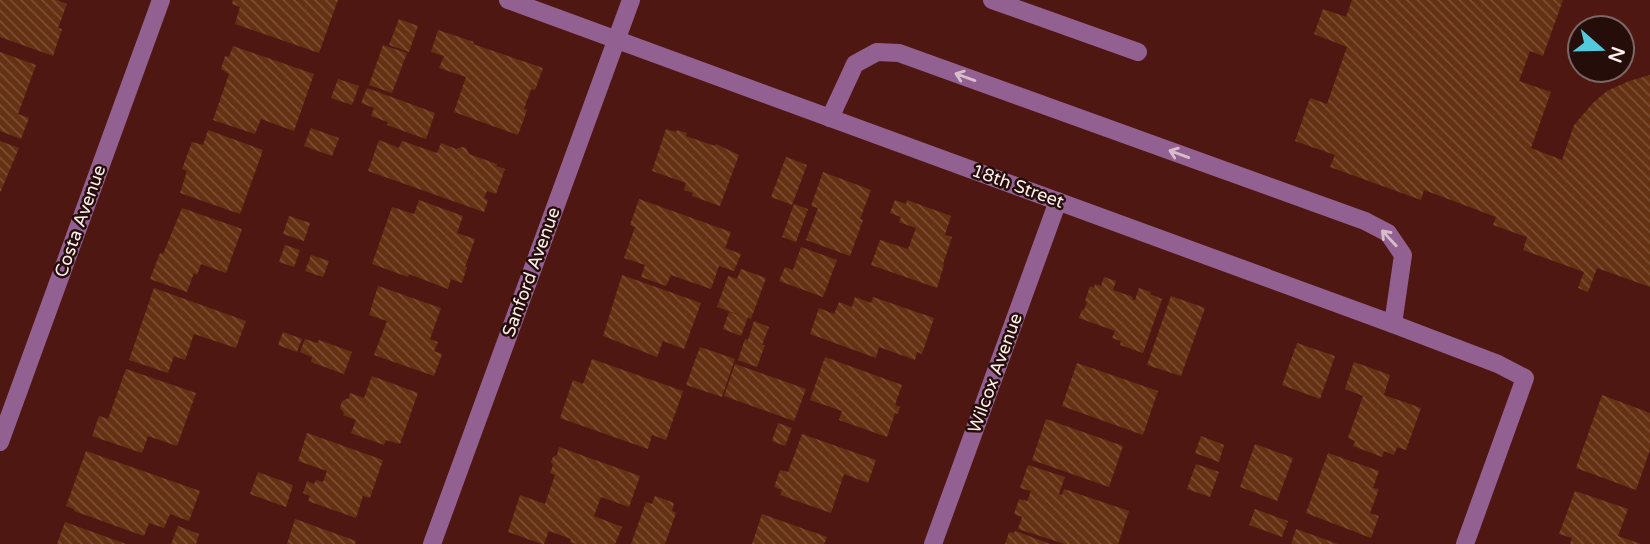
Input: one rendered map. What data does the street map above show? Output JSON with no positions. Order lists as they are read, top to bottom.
{
  "streets": {
    "street": [
      "18th Street",
      "Costa Avenue",
      "Sanford Avenue",
      "Wilcox Avenue"
    ]
  },
  "crossings": [
    ["18th Street", "Sanford Avenue"],
    ["18th Street", "Wilcox Avenue"]
  ],
  "north": "right"
}
